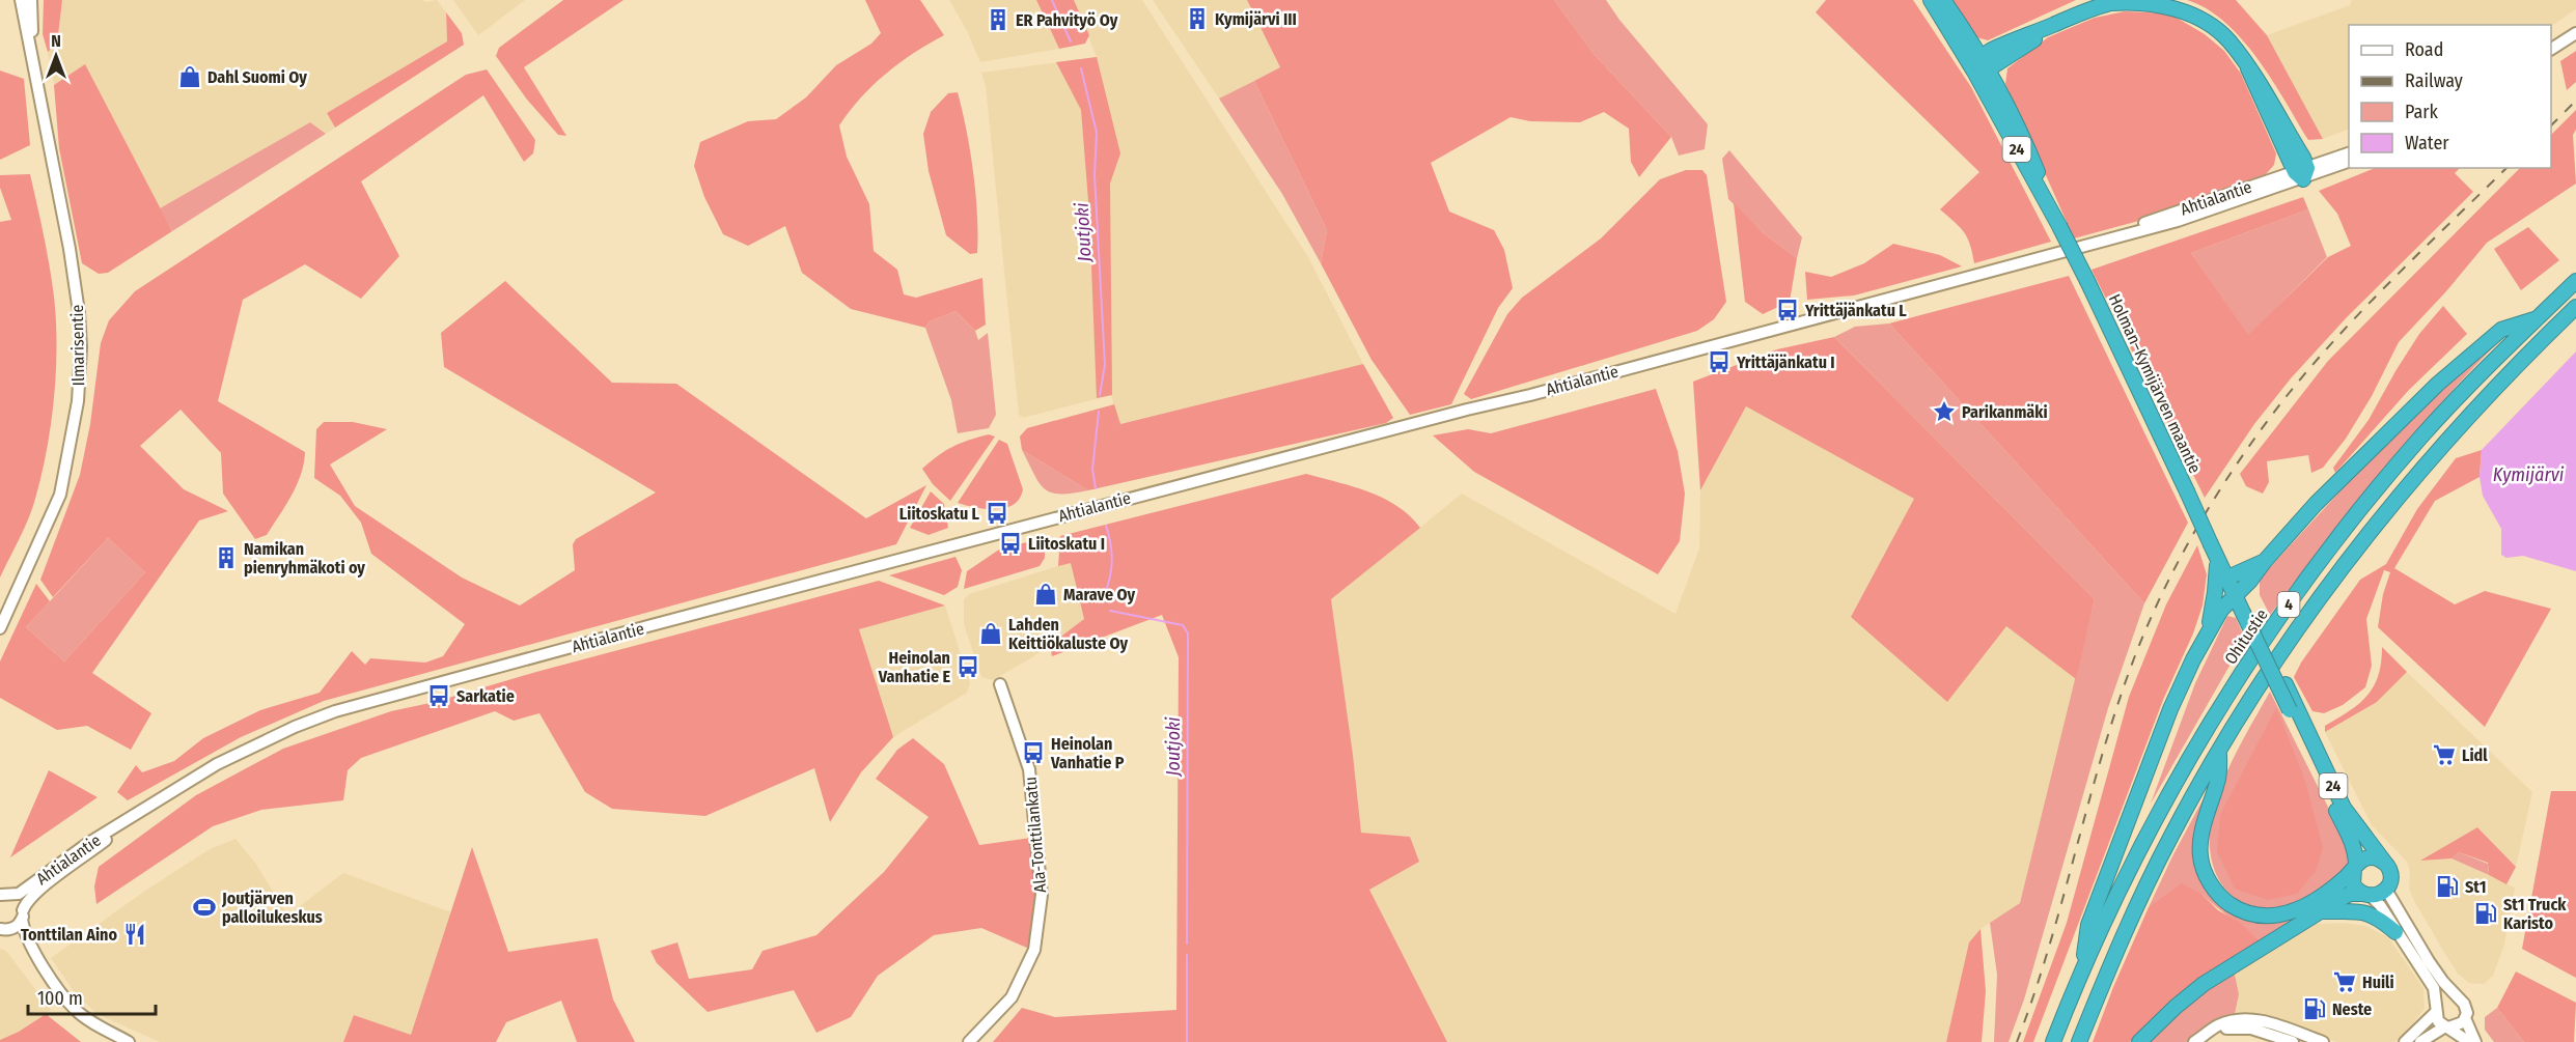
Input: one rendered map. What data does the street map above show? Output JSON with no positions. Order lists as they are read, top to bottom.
{
  "streets": {
    "highway": [
      "24",
      "Holman–Kymijärven maantie",
      "4",
      "Ohitustie"
    ],
    "main road": ["Ahtialantie", "Ilmarisentie", "Ala-Tonttilankatu"]
  },
  "crossings": [
    ["24", "Holman–Kymijärven maantie"]
  ],
  "water": ["Joutjoki", "Kymijärvi"],
  "places": {
    "building": ["Kymijärvi III", "ER Pahvityö Oy", "Namikan pienryhmäkoti oy"],
    "shop": ["Dahl Suomi Oy", "Marave Oy", "Lahden Keittiökaluste Oy"],
    "bus stop": [
      "Yrittäjänkatu L",
      "Yrittäjänkatu I",
      "Liitoskatu L",
      "Liitoskatu I",
      "Heinolan Vanhatie E",
      "Sarkatie",
      "Heinolan Vanhatie P"
    ],
    "place": ["Parikanmäki"],
    "supermarket": ["Lidl", "Huili"],
    "fuel station": ["St1", "St1 Truck Karisto", "Neste"],
    "sports": ["Joutjärven palloilukeskus"],
    "restaurant": ["Tonttilan Aino"]
  },
  "legend": [
    "Road",
    "Railway",
    "Park",
    "Water"
  ],
  "scale_bar": "100 m",
  "north": "top"
}
